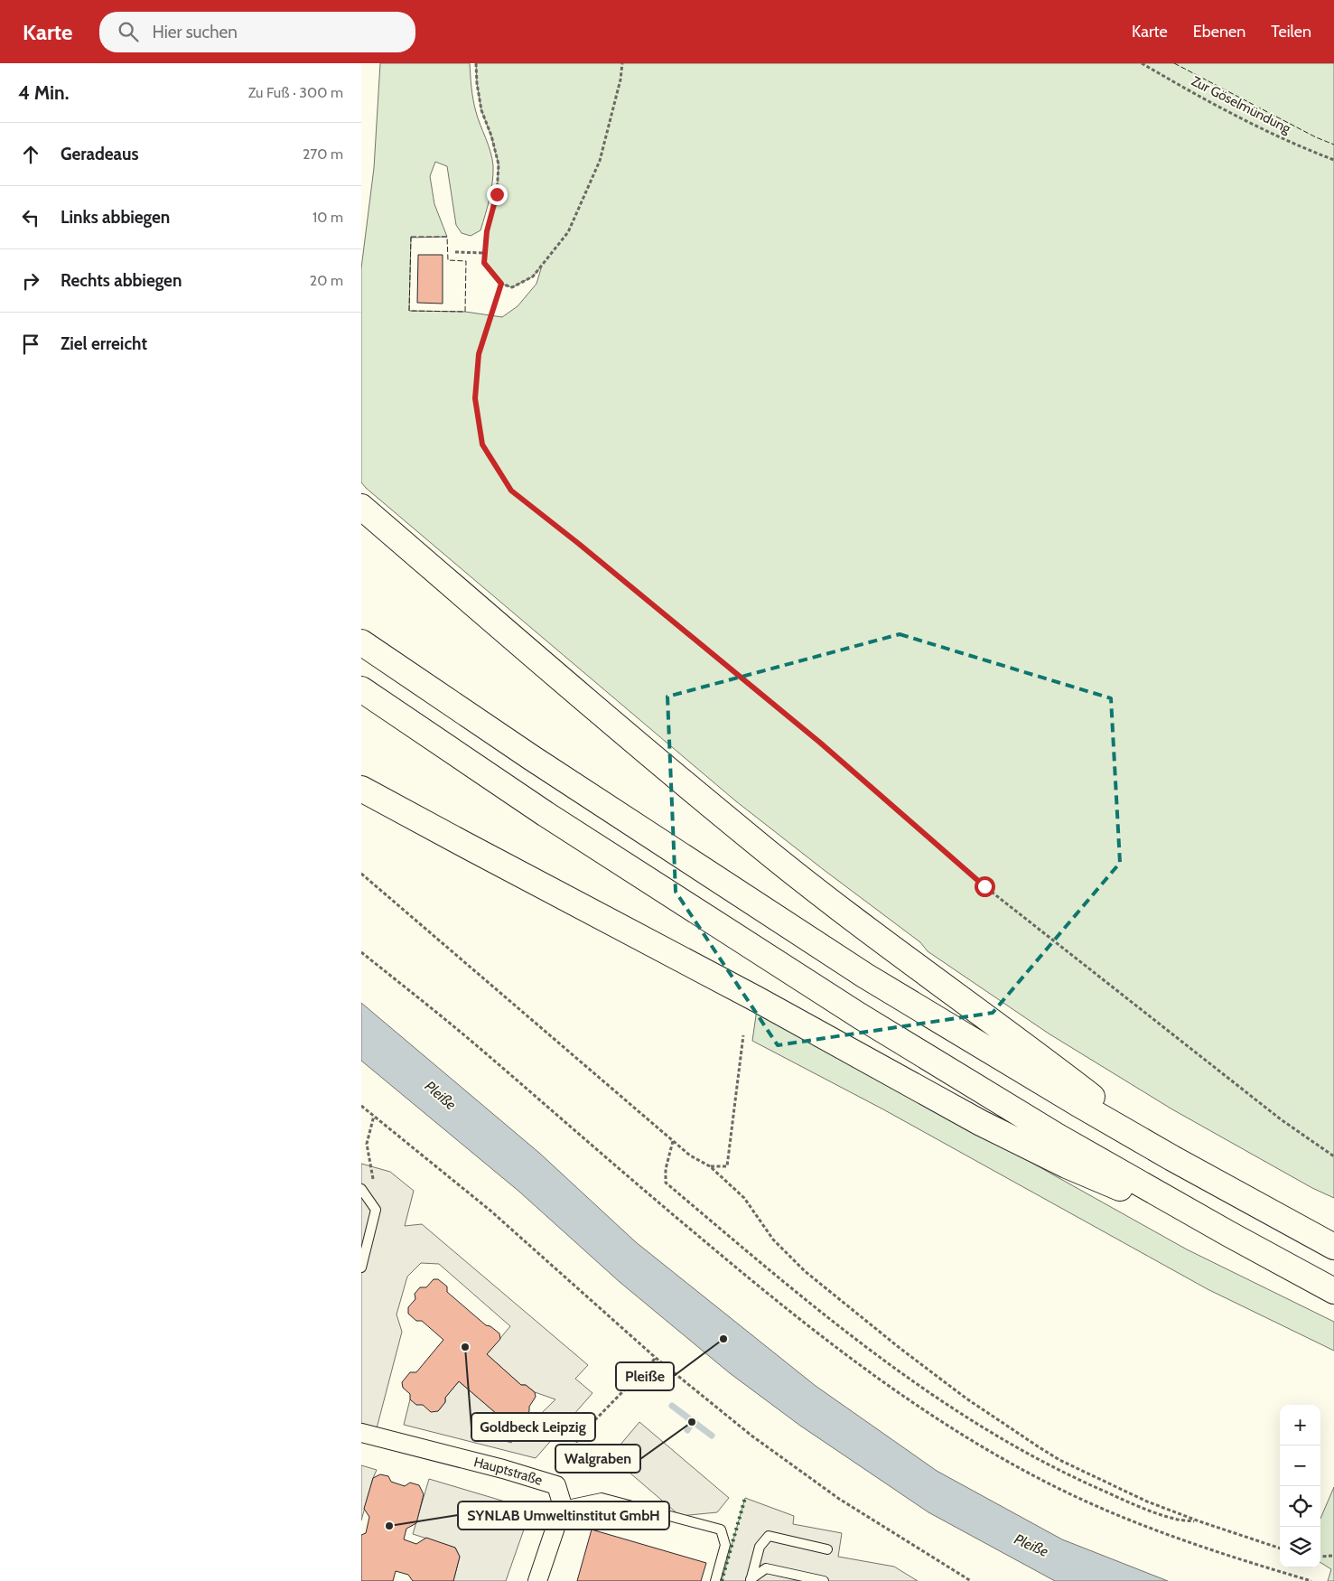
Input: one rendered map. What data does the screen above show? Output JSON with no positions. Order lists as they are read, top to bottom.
{
  "streets": {
    "street": ["Hauptstraße"],
    "path": ["Zur Göselmündung"]
  },
  "water": ["Pleiße"],
  "places": [
    "Pleiße",
    "Goldbeck Leipzig",
    "Walgraben",
    "SYNLAB Umweltinstitut GmbH"
  ],
  "page": {
    "header": "Karte",
    "search": "Hier suchen",
    "nav": ["Karte", "Ebenen", "Teilen"],
    "heading": ["4 Min.", "Zu Fuß · 300 m"],
    "list": [
      ["Geradeaus", "270 m"],
      ["Links abbiegen", "10 m"],
      ["Rechts abbiegen", "20 m"],
      "Ziel erreicht"
    ],
    "map_buttons": ["+", "−"]
  }
}
